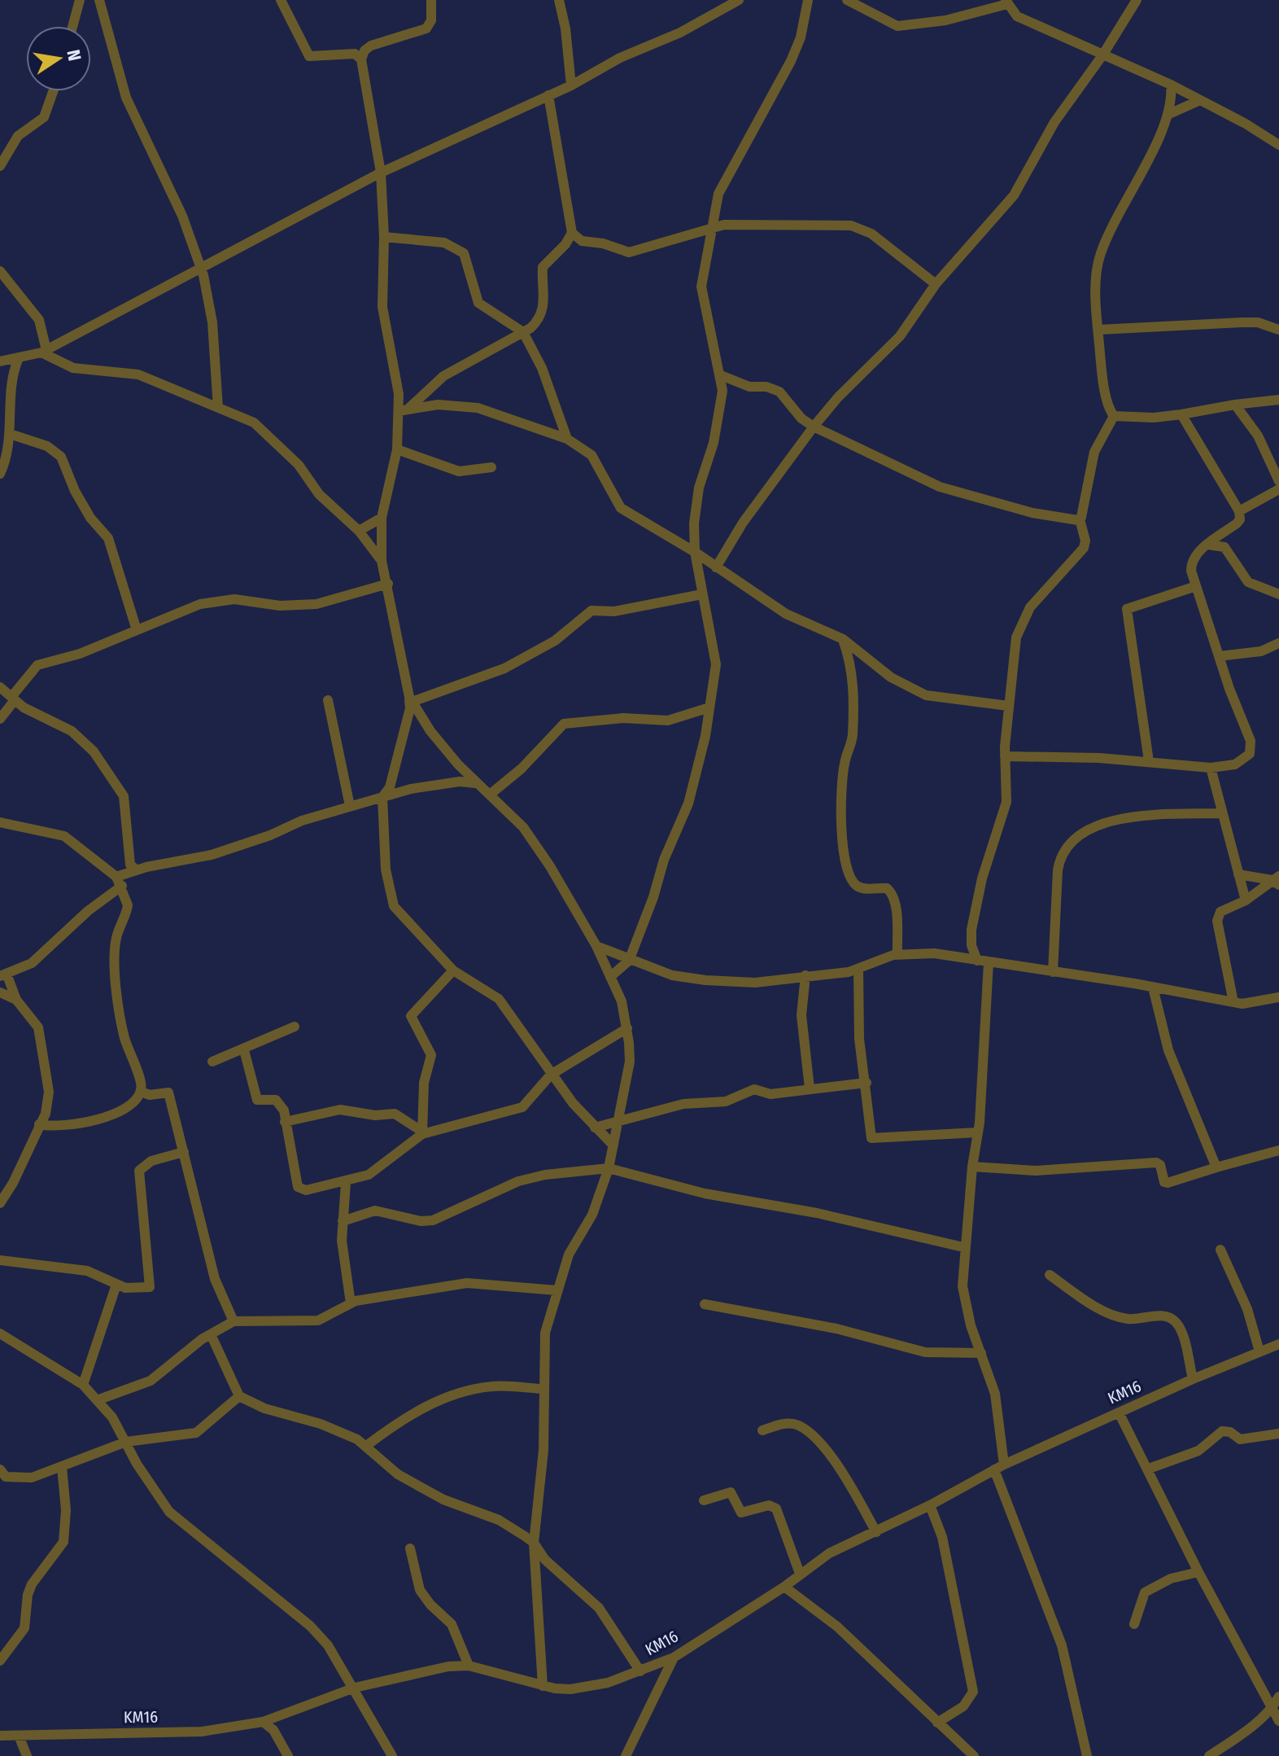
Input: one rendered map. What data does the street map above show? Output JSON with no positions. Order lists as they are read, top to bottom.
{
  "streets": {
    "street": ["KM16"]
  },
  "north": "right"
}
